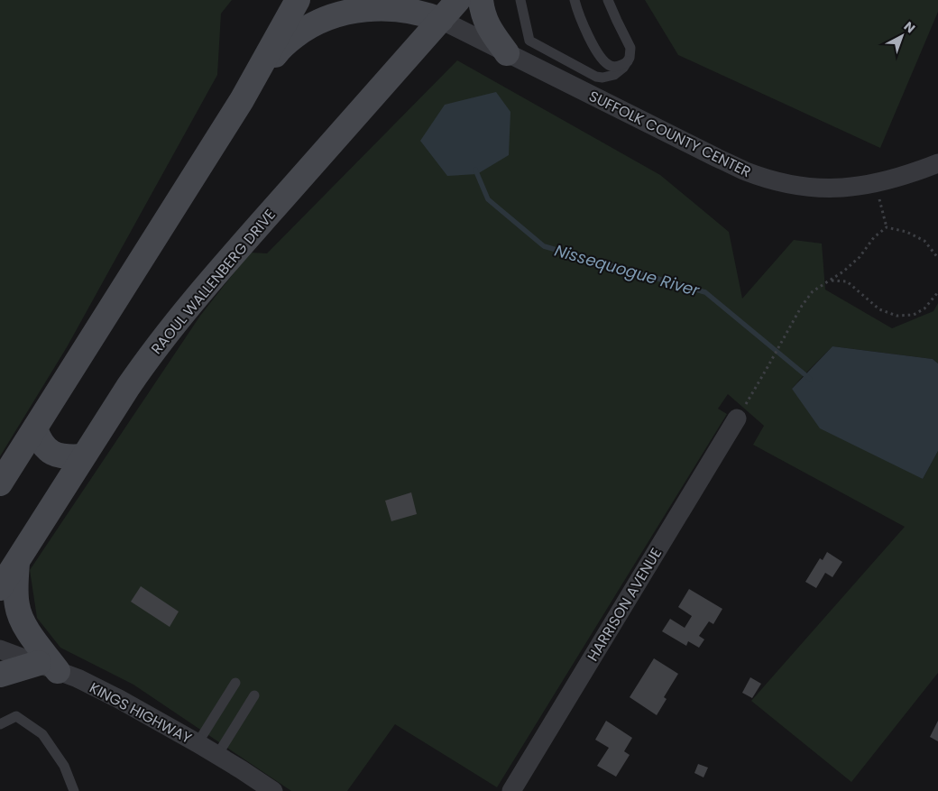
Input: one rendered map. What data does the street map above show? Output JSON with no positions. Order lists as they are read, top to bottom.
{
  "streets": {
    "street": [
      "SUFFOLK COUNTY CENTER",
      "RAOUL WALLENBERG DRIVE",
      "HARRISON AVENUE",
      "KINGS HIGHWAY"
    ]
  },
  "crossings": [
    ["SUFFOLK COUNTY CENTER", "RAOUL WALLENBERG DRIVE"]
  ],
  "water": ["Nissequogue River"],
  "north": "top right"
}
